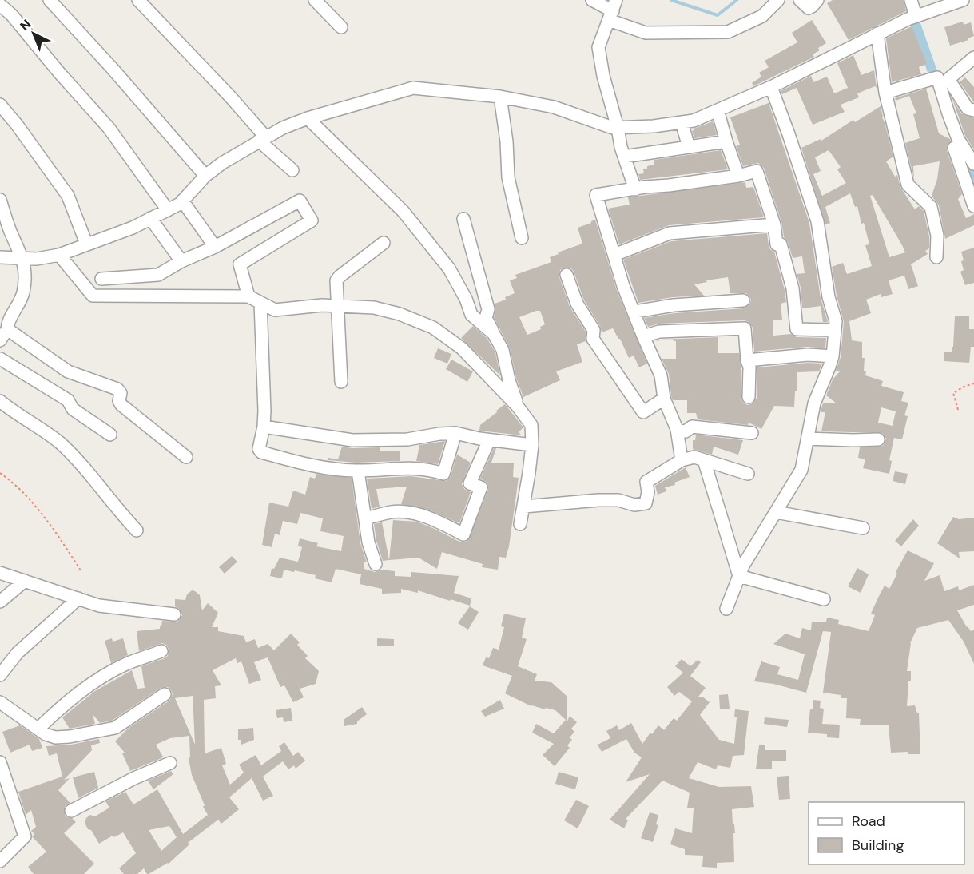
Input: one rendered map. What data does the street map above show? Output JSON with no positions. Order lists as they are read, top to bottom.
{
  "legend": ["Road", "Building"],
  "north": "top left"
}
